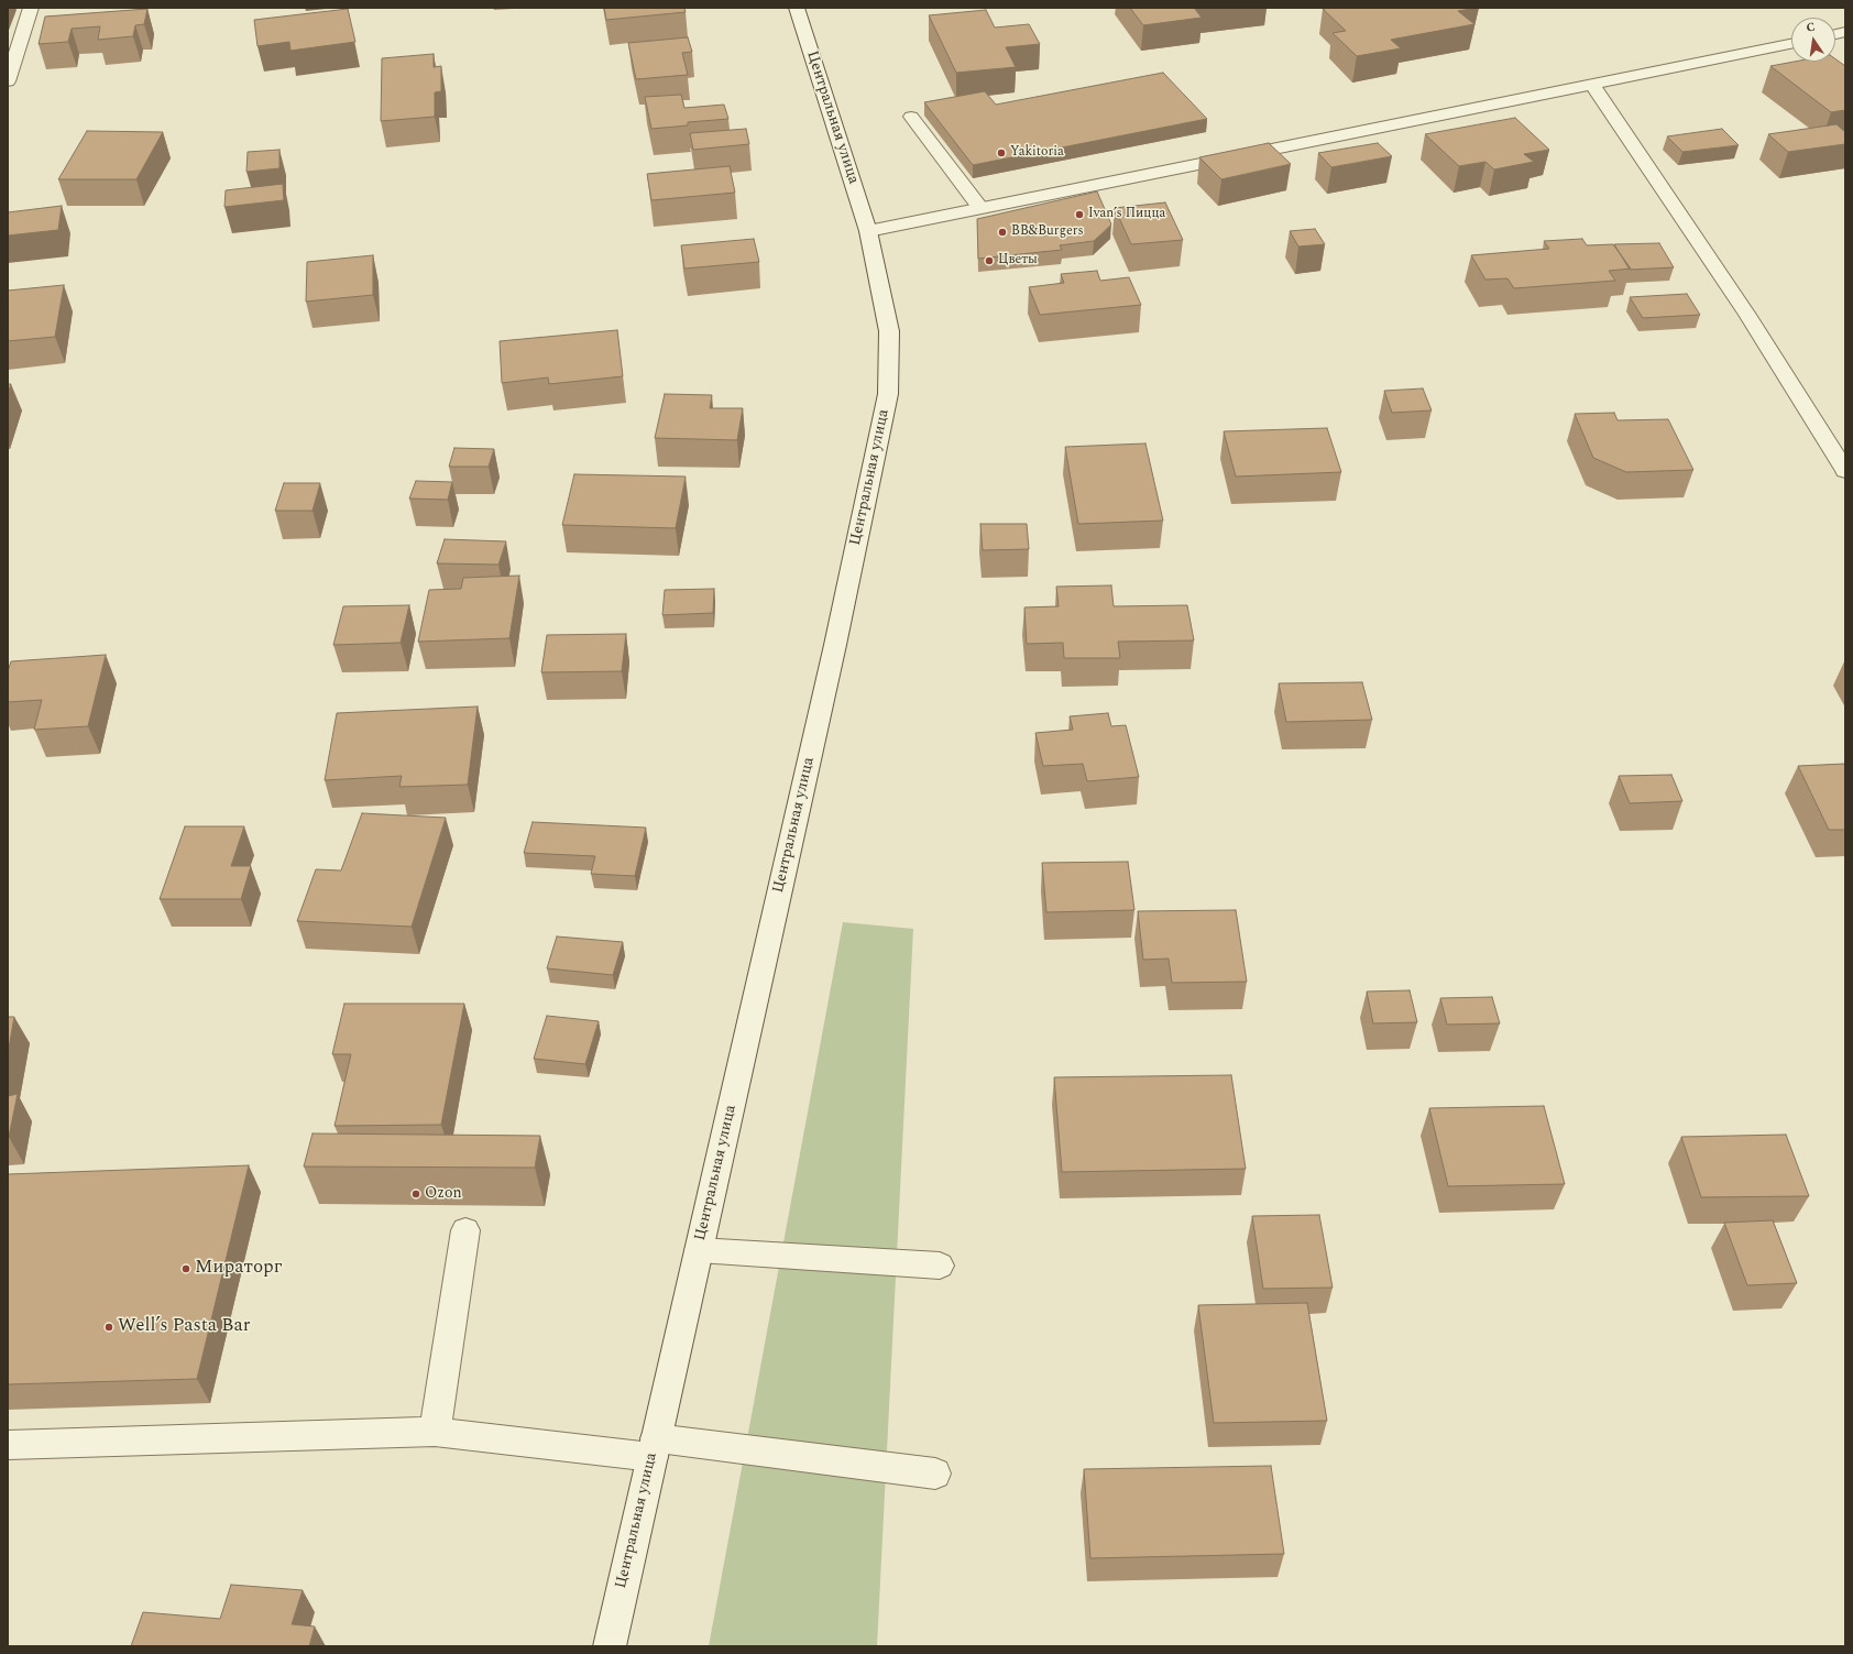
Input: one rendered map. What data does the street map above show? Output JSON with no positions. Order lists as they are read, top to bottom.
{
  "streets": {
    "main road": ["Центральная улица"]
  },
  "places": [
    "Yakitoria",
    "Ivan’s Пицца",
    "BB&Burgers",
    "Цветы",
    "Ozon",
    "Мираторг",
    "Well’s Pasta Bar"
  ],
  "north": "top"
}
